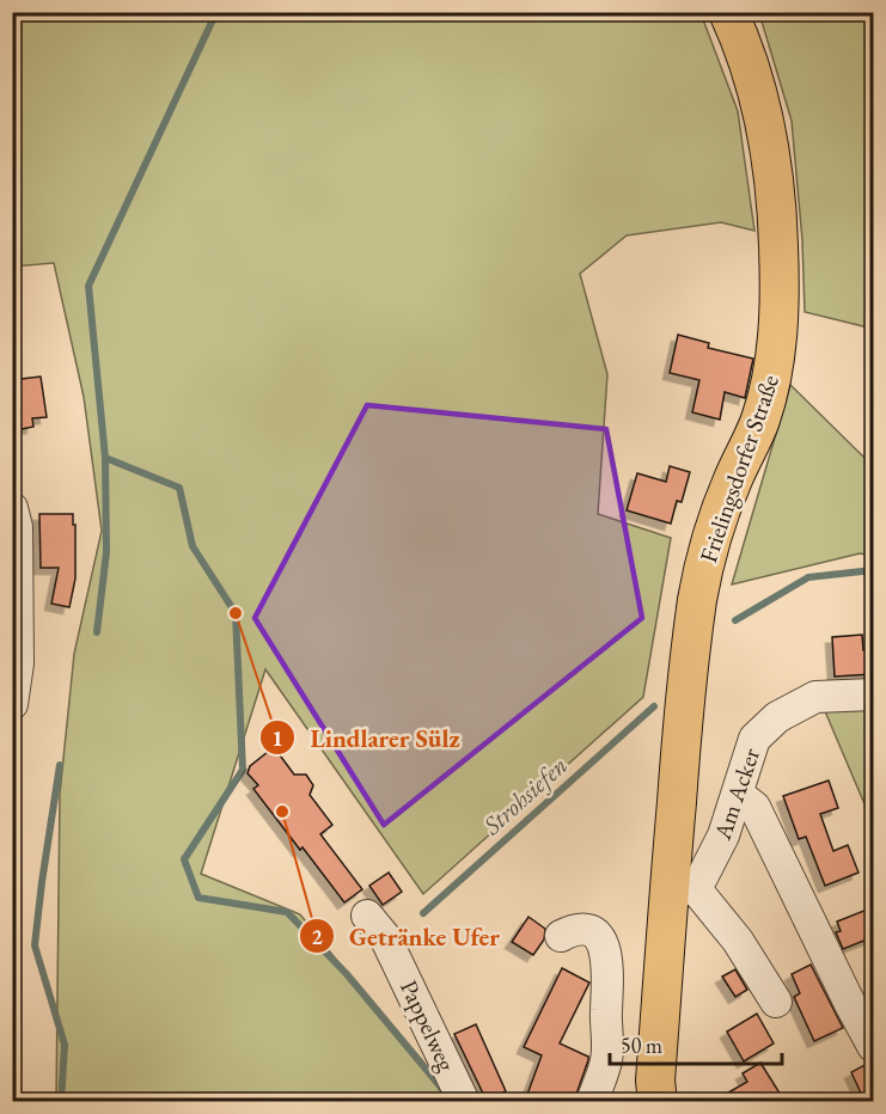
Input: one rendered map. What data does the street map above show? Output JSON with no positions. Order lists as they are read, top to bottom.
{
  "streets": {
    "main road": ["Frielingsdorfer Straße"],
    "street": ["Am Acker", "Pappelweg"]
  },
  "crossings": [
    ["Frielingsdorfer Straße", "Am Acker"]
  ],
  "water": ["Strohsiefen"],
  "places": ["Lindlarer Sülz", "Getränke Ufer"],
  "scale_bar": "50 m"
}
